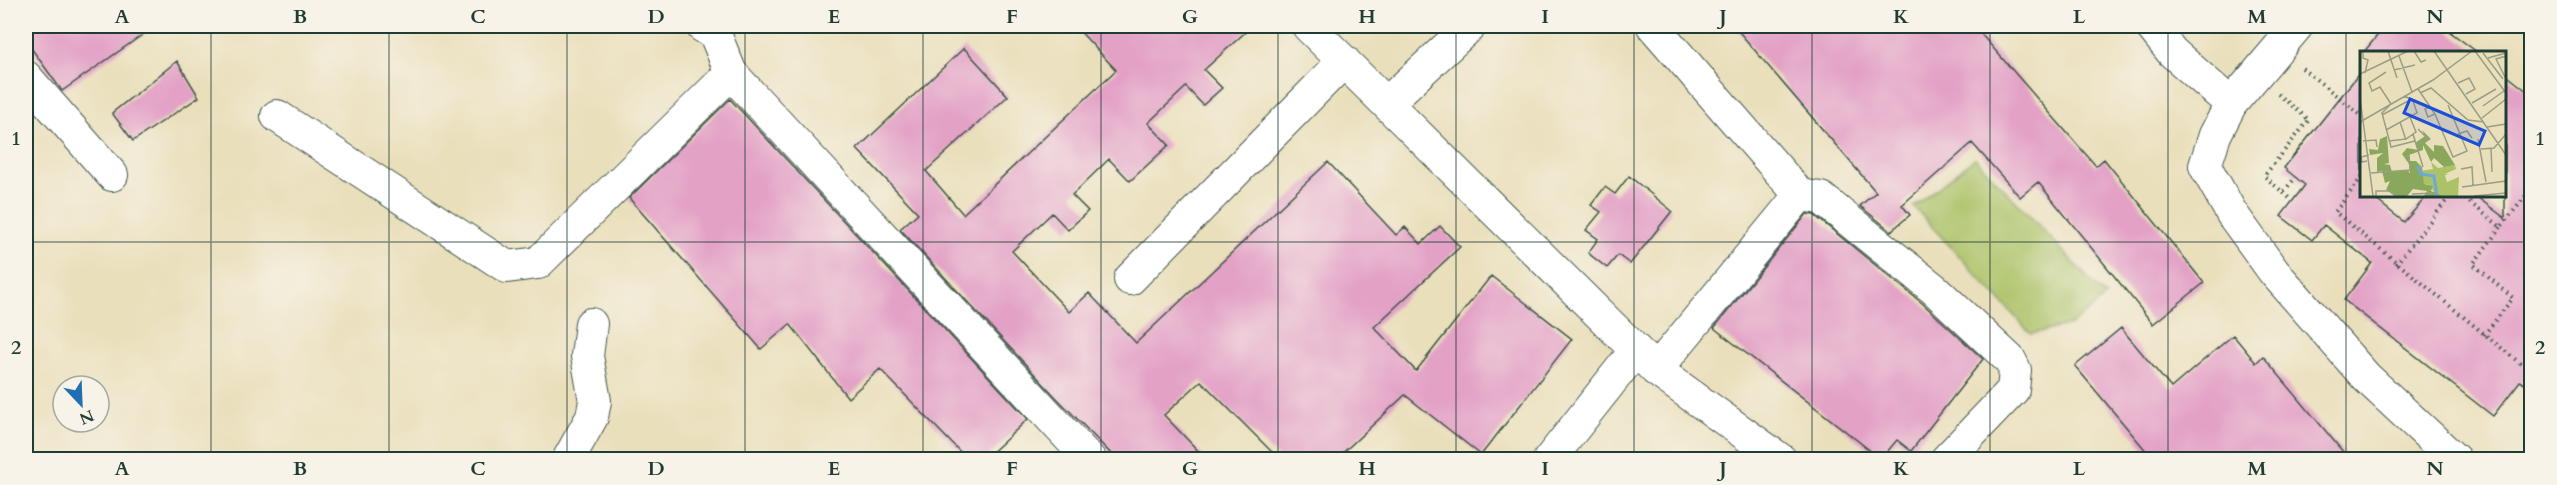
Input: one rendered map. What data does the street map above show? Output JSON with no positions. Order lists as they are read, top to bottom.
{
  "north": "bottom right",
  "grid": {
    "columns": [
      "A",
      "B",
      "C",
      "D",
      "E",
      "F",
      "G",
      "H",
      "I",
      "J",
      "K",
      "L",
      "M",
      "N"
    ],
    "rows": ["1", "2"]
  }
}
